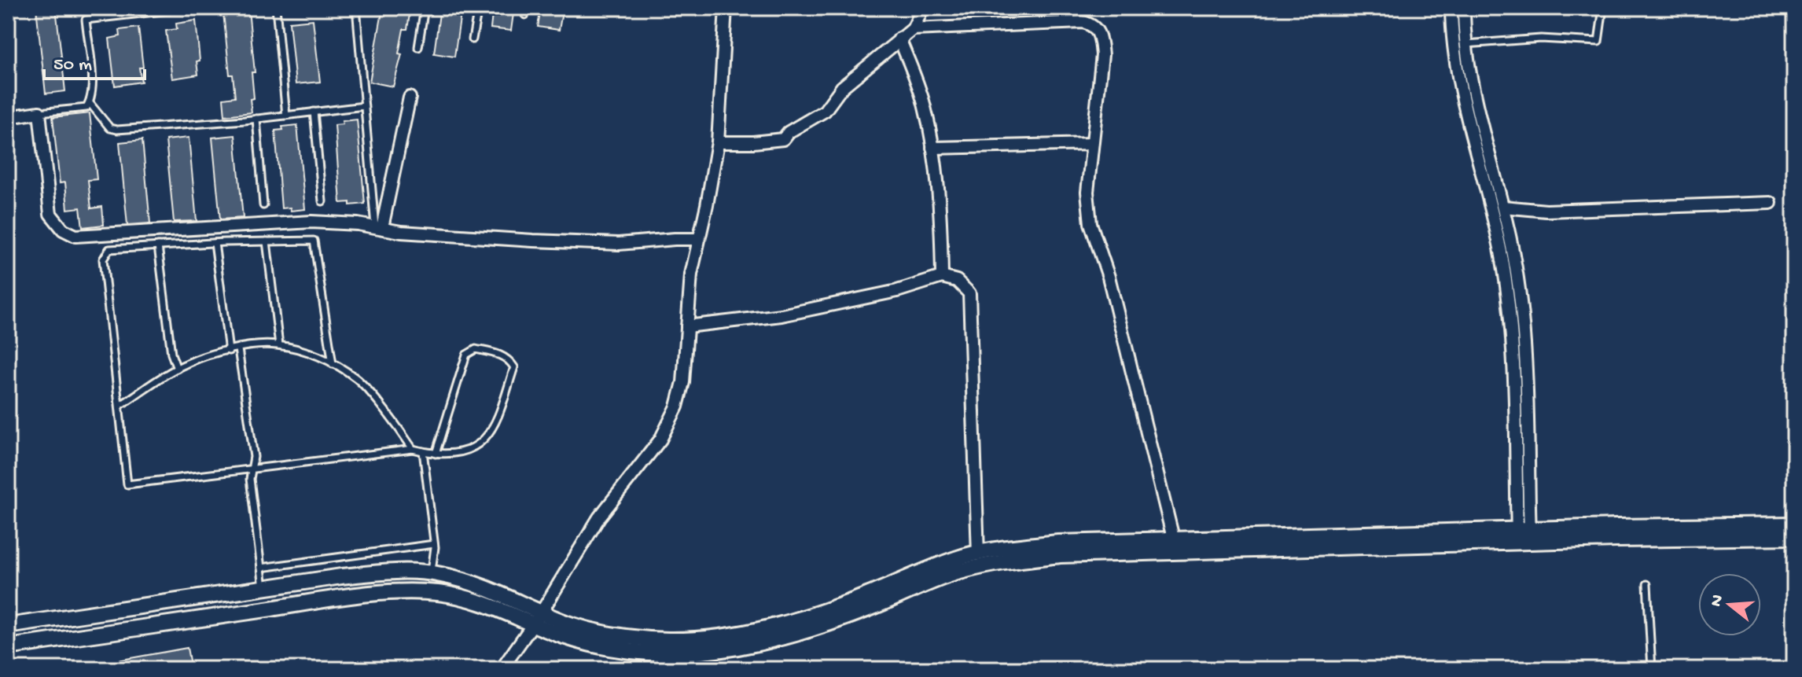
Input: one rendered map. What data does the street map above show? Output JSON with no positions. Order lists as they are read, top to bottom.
{
  "scale_bar": "50 m",
  "north": "left"
}
